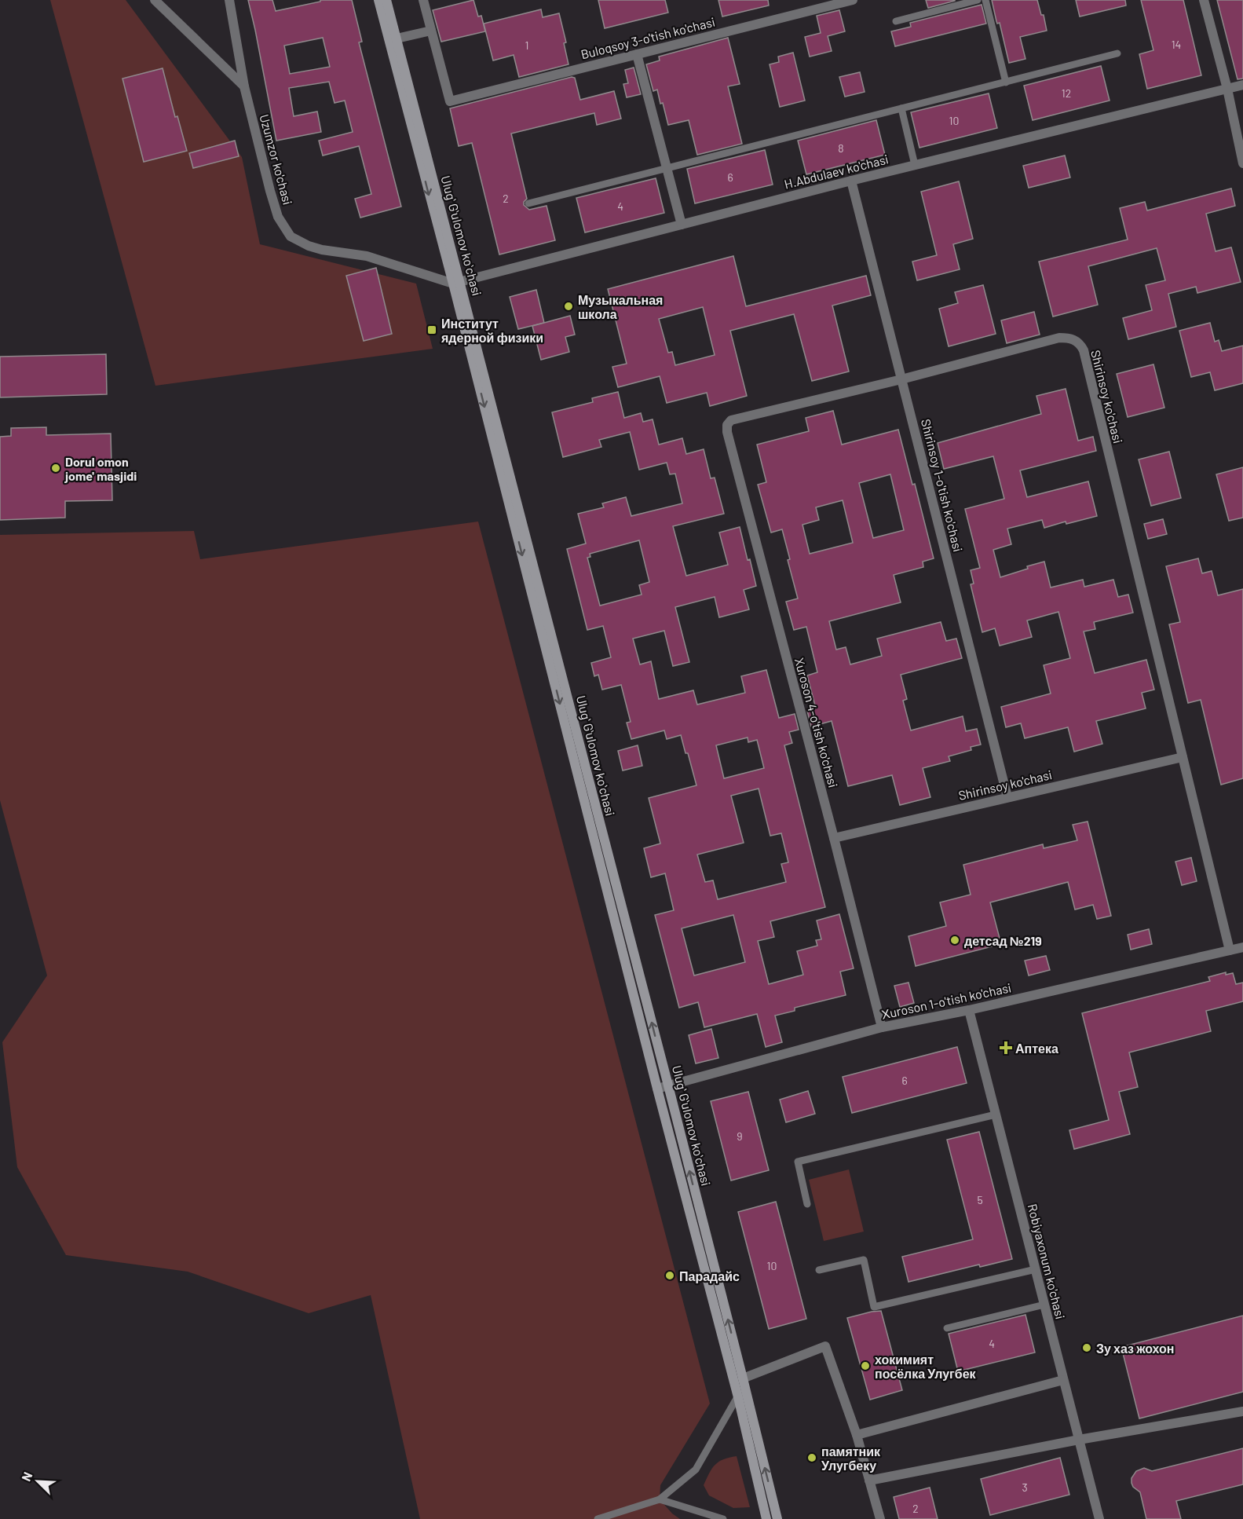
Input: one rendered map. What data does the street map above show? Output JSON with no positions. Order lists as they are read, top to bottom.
{
  "streets": {
    "main road": ["Ulugʻ Gʻulomov koʻchasi"],
    "street": [
      "Buloqsoy 3-o'tish ko'chasi",
      "Uzumzor ko'chasi",
      "H.Abdulaev ko'chasi",
      "Shirinsoy ko'chasi",
      "Shirinsoy 1-o'tish ko'chasi",
      "Xuroson 4-o'tish ko'chasi",
      "Хuroson 1-o'tish ko'chasi",
      "Robiyaxonum ko'chasi"
    ]
  },
  "crossings": [
    ["Uzumzor ko'chasi", "H.Abdulaev ko'chasi"],
    ["Uzumzor ko'chasi", "Ulugʻ Gʻulomov koʻchasi"],
    ["H.Abdulaev ko'chasi", "Ulugʻ Gʻulomov koʻchasi"],
    ["H.Abdulaev ko'chasi", "Shirinsoy 1-o'tish ko'chasi"],
    ["Ulugʻ Gʻulomov koʻchasi", "Хuroson 1-o'tish ko'chasi"],
    ["Shirinsoy ko'chasi", "Shirinsoy 1-o'tish ko'chasi"],
    ["Shirinsoy ko'chasi", "Xuroson 4-o'tish ko'chasi"],
    ["Shirinsoy ko'chasi", "Хuroson 1-o'tish ko'chasi"],
    ["Xuroson 4-o'tish ko'chasi", "Хuroson 1-o'tish ko'chasi"],
    ["Хuroson 1-o'tish ko'chasi", "Robiyaxonum ko'chasi"]
  ],
  "places": {
    "other": [
      "Музыкальная школа",
      "Dorul omon jome' masjidi",
      "детсад №219",
      "Парадайс",
      "Зу хаз жохон",
      "хокимият посёлка Улугбек",
      "памятник Улугбеку"
    ],
    "transit": ["Институт ядерной физики"],
    "health": ["Аптека"]
  },
  "house_numbers": [
    "14",
    "1",
    "12",
    "10",
    "8",
    "6",
    "2",
    "4",
    "6",
    "9",
    "5",
    "10",
    "4",
    "3",
    "2"
  ],
  "north": "top left"
}
